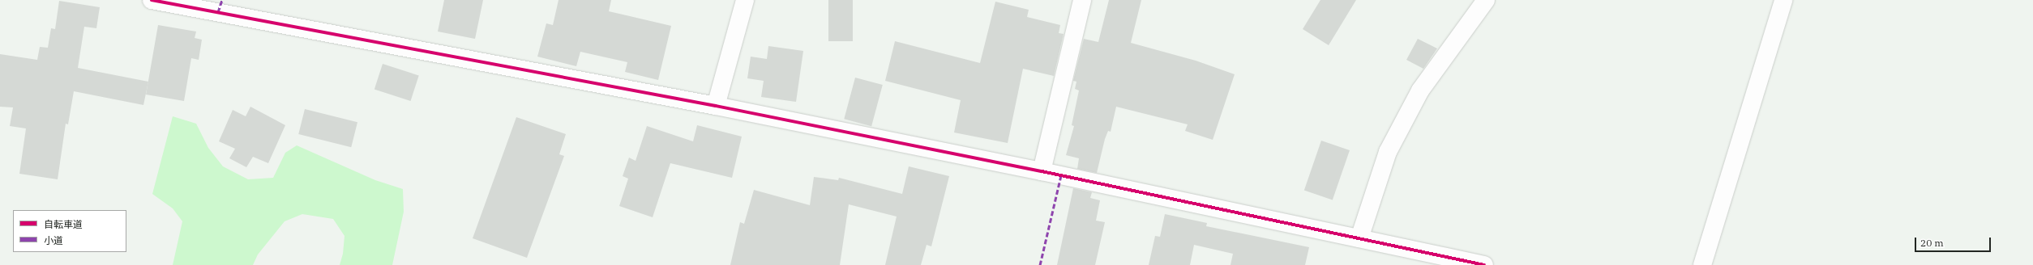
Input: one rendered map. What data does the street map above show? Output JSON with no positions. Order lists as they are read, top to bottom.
{
  "legend": ["自転車道", "小道"],
  "scale_bar": "20 m"
}
